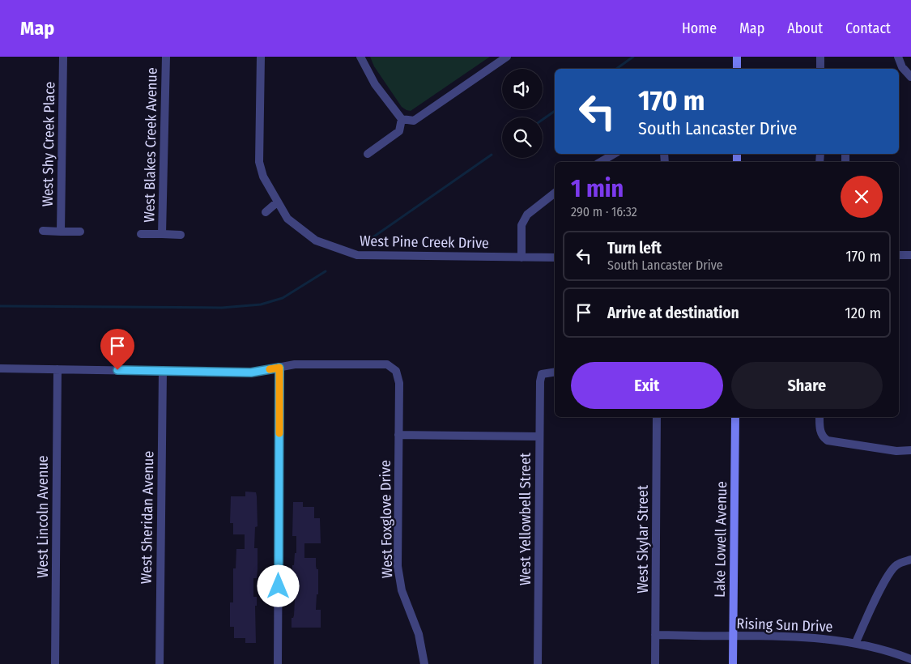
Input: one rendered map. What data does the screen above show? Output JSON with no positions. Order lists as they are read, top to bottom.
{
  "streets": {
    "main road": ["Lake Lowell Avenue"],
    "street": [
      "West Shy Creek Place",
      "West Blakes Creek Avenue",
      "West Pine Creek Drive",
      "West Lincoln Avenue",
      "West Sheridan Avenue",
      "West Foxglove Drive",
      "West Yellowbell Street",
      "West Skylar Street",
      "Rising Sun Drive"
    ]
  },
  "crossings": [
    ["West Skylar Street", "Rising Sun Drive"],
    ["Lake Lowell Avenue", "Rising Sun Drive"]
  ],
  "page": {
    "header": "Map",
    "nav": [
      "Home",
      "Map",
      "About",
      "Contact"
    ],
    "turn": ["170 m", "South Lancaster Drive"],
    "heading": ["1 min", "290 m · 16:32"],
    "list": [
      {
        "name": "Turn left",
        "note": "South Lancaster Drive",
        "value": "170 m"
      },
      {
        "name": "Arrive at destination",
        "value": "120 m"
      }
    ],
    "buttons": ["Exit", "Share"]
  }
}
